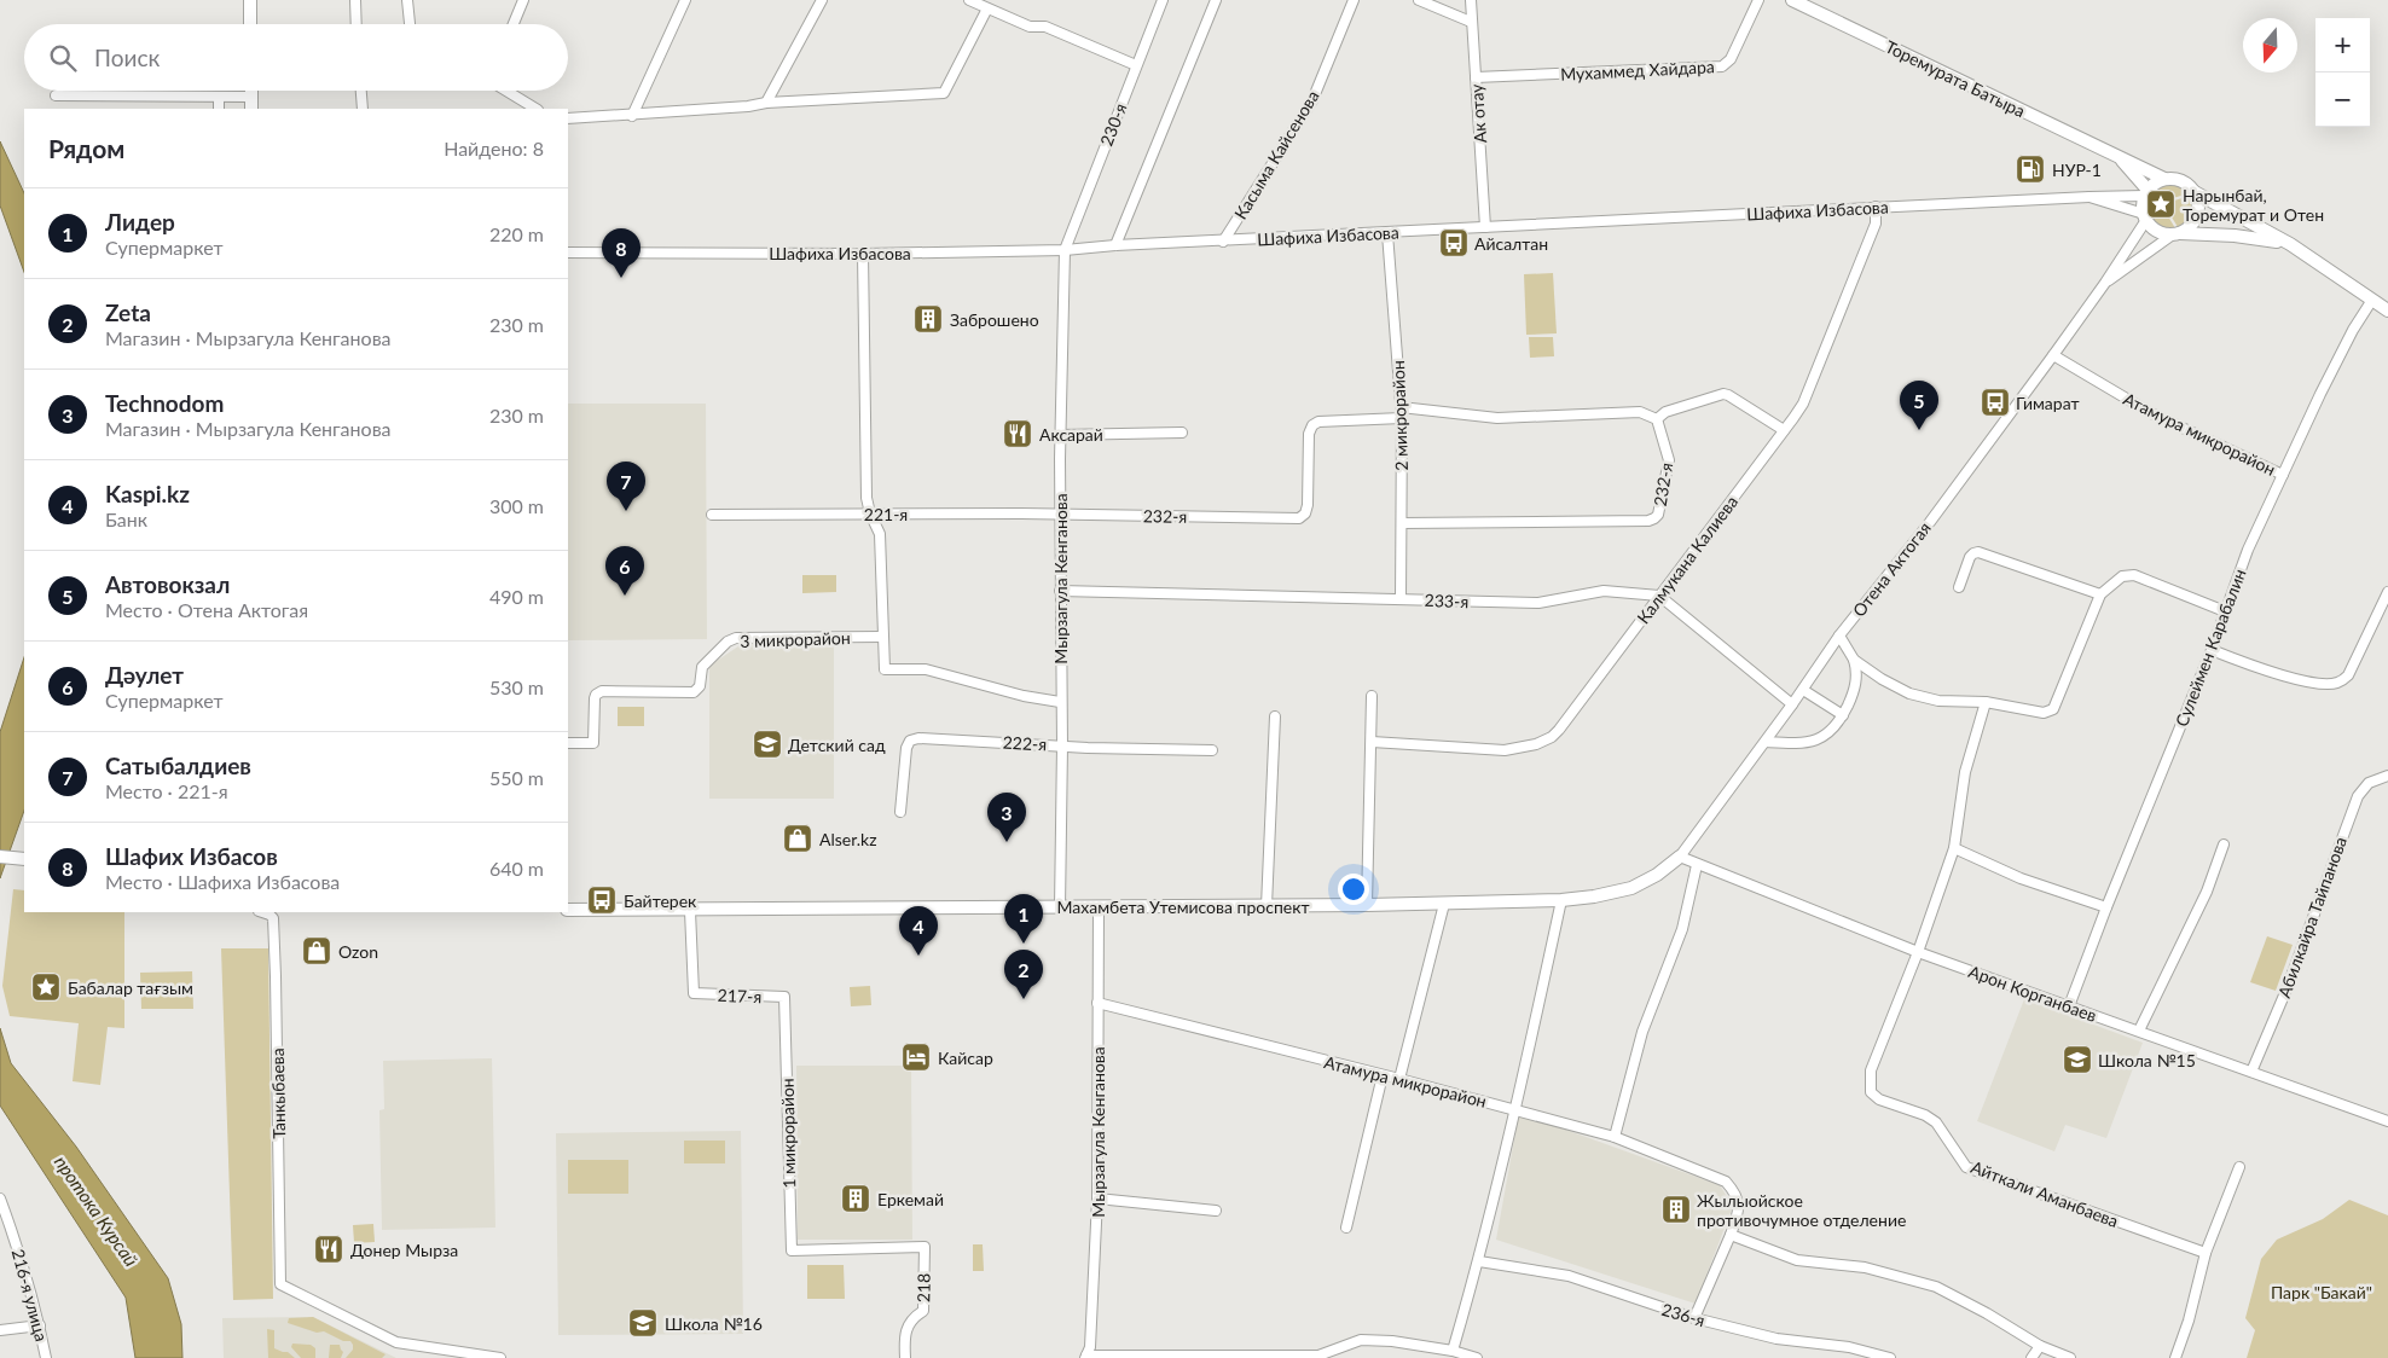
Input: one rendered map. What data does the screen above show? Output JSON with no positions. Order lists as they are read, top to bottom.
{
  "streets": {
    "street": [
      "Мухаммед Хайдара",
      "Торемурата Батыра",
      "Ак отау",
      "230-я",
      "Касыма Кайсенова",
      "Шафиха Избасова",
      "2 микрорайон",
      "Атамура микрорайон",
      "232-я",
      "221-я",
      "Калмукана Калиева",
      "Отена Актогая",
      "Мырзагула Кенганова",
      "233-я",
      "3 микрорайон",
      "Сулеймен Карабалин",
      "222-я",
      "Махамбета Утемисова проспект",
      "Абилкайра Тайпанова",
      "Арон Корганбаев",
      "217-я",
      "Танкыбаева",
      "1 микрорайон",
      "Айткали Аманбаева",
      "218",
      "216-я улица",
      "236-я"
    ]
  },
  "crossings": [
    ["Мухаммед Хайдара", "Ак отау"],
    ["Торемурата Батыра", "Шафиха Избасова"],
    ["Торемурата Батыра", "Отена Актогая"],
    ["Ак отау", "Шафиха Избасова"],
    ["230-я", "Шафиха Избасова"],
    ["230-я", "Мырзагула Кенганова"],
    ["Касыма Кайсенова", "Шафиха Избасова"],
    ["Шафиха Избасова", "2 микрорайон"],
    ["Шафиха Избасова", "Калмукана Калиева"],
    ["Шафиха Избасова", "Отена Актогая"],
    ["Шафиха Избасова", "Мырзагула Кенганова"],
    ["2 микрорайон", "232-я"],
    ["2 микрорайон", "233-я"],
    ["Атамура микрорайон", "Отена Актогая"],
    ["Атамура микрорайон", "Мырзагула Кенганова"],
    ["Атамура микрорайон", "Сулеймен Карабалин"],
    ["Атамура микрорайон", "236-я"],
    ["232-я", "221-я"],
    ["232-я", "Мырзагула Кенганова"],
    ["221-я", "Мырзагула Кенганова"],
    ["Калмукана Калиева", "233-я"],
    ["Отена Актогая", "Махамбета Утемисова проспект"],
    ["Отена Актогая", "Арон Корганбаев"],
    ["Мырзагула Кенганова", "233-я"],
    ["Мырзагула Кенганова", "222-я"],
    ["Мырзагула Кенганова", "Махамбета Утемисова проспект"],
    ["Сулеймен Карабалин", "Арон Корганбаев"],
    ["Махамбета Утемисова проспект", "Арон Корганбаев"],
    ["Махамбета Утемисова проспект", "217-я"],
    ["Абилкайра Тайпанова", "Арон Корганбаев"],
    ["Арон Корганбаев", "Айткали Аманбаева"],
    ["217-я", "1 микрорайон"],
    ["1 микрорайон", "218"]
  ],
  "water": ["протока Курсай"],
  "parks": ["Парк \"Бакай\""],
  "places": {
    "fuel station": ["НУР-1"],
    "place": ["Нарынбай, Торемурат и Отен", "Бабалар тағзым"],
    "bus stop": ["Айсалтан", "Гимарат", "Байтерек"],
    "building": ["Заброшено", "Еркемай", "Жылыойское противочумное отделение"],
    "restaurant": ["Аксарай", "Донер Мырза"],
    "school or university": ["Детский сад", "Школа №15", "Школа №16"],
    "shop": ["Alser.kz", "Ozon"],
    "hotel": ["Кайсар"]
  },
  "north": "bottom",
  "page": {
    "map_buttons": ["+", "−"],
    "search": "Поиск",
    "heading": ["Рядом", "Найдено: 8"],
    "list": [
      {
        "mark": "1",
        "name": "Лидер",
        "note": "Супермаркет",
        "value": "220 m"
      },
      {
        "mark": "2",
        "name": "Zeta",
        "note": "Магазин · Мырзагула Кенганова",
        "value": "230 m"
      },
      {
        "mark": "3",
        "name": "Technodom",
        "note": "Магазин · Мырзагула Кенганова",
        "value": "230 m"
      },
      {
        "mark": "4",
        "name": "Kaspi.kz",
        "note": "Банк",
        "value": "300 m"
      },
      {
        "mark": "5",
        "name": "Автовокзал",
        "note": "Место · Отена Актогая",
        "value": "490 m"
      },
      {
        "mark": "6",
        "name": "Дәулет",
        "note": "Супермаркет",
        "value": "530 m"
      },
      {
        "mark": "7",
        "name": "Сатыбалдиев",
        "note": "Место · 221-я",
        "value": "550 m"
      },
      {
        "mark": "8",
        "name": "Шафих Избасов",
        "note": "Место · Шафиха Избасова",
        "value": "640 m"
      }
    ],
    "pins": [
      "8",
      "5",
      "7",
      "6",
      "3",
      "1",
      "4",
      "2"
    ]
  }
}
